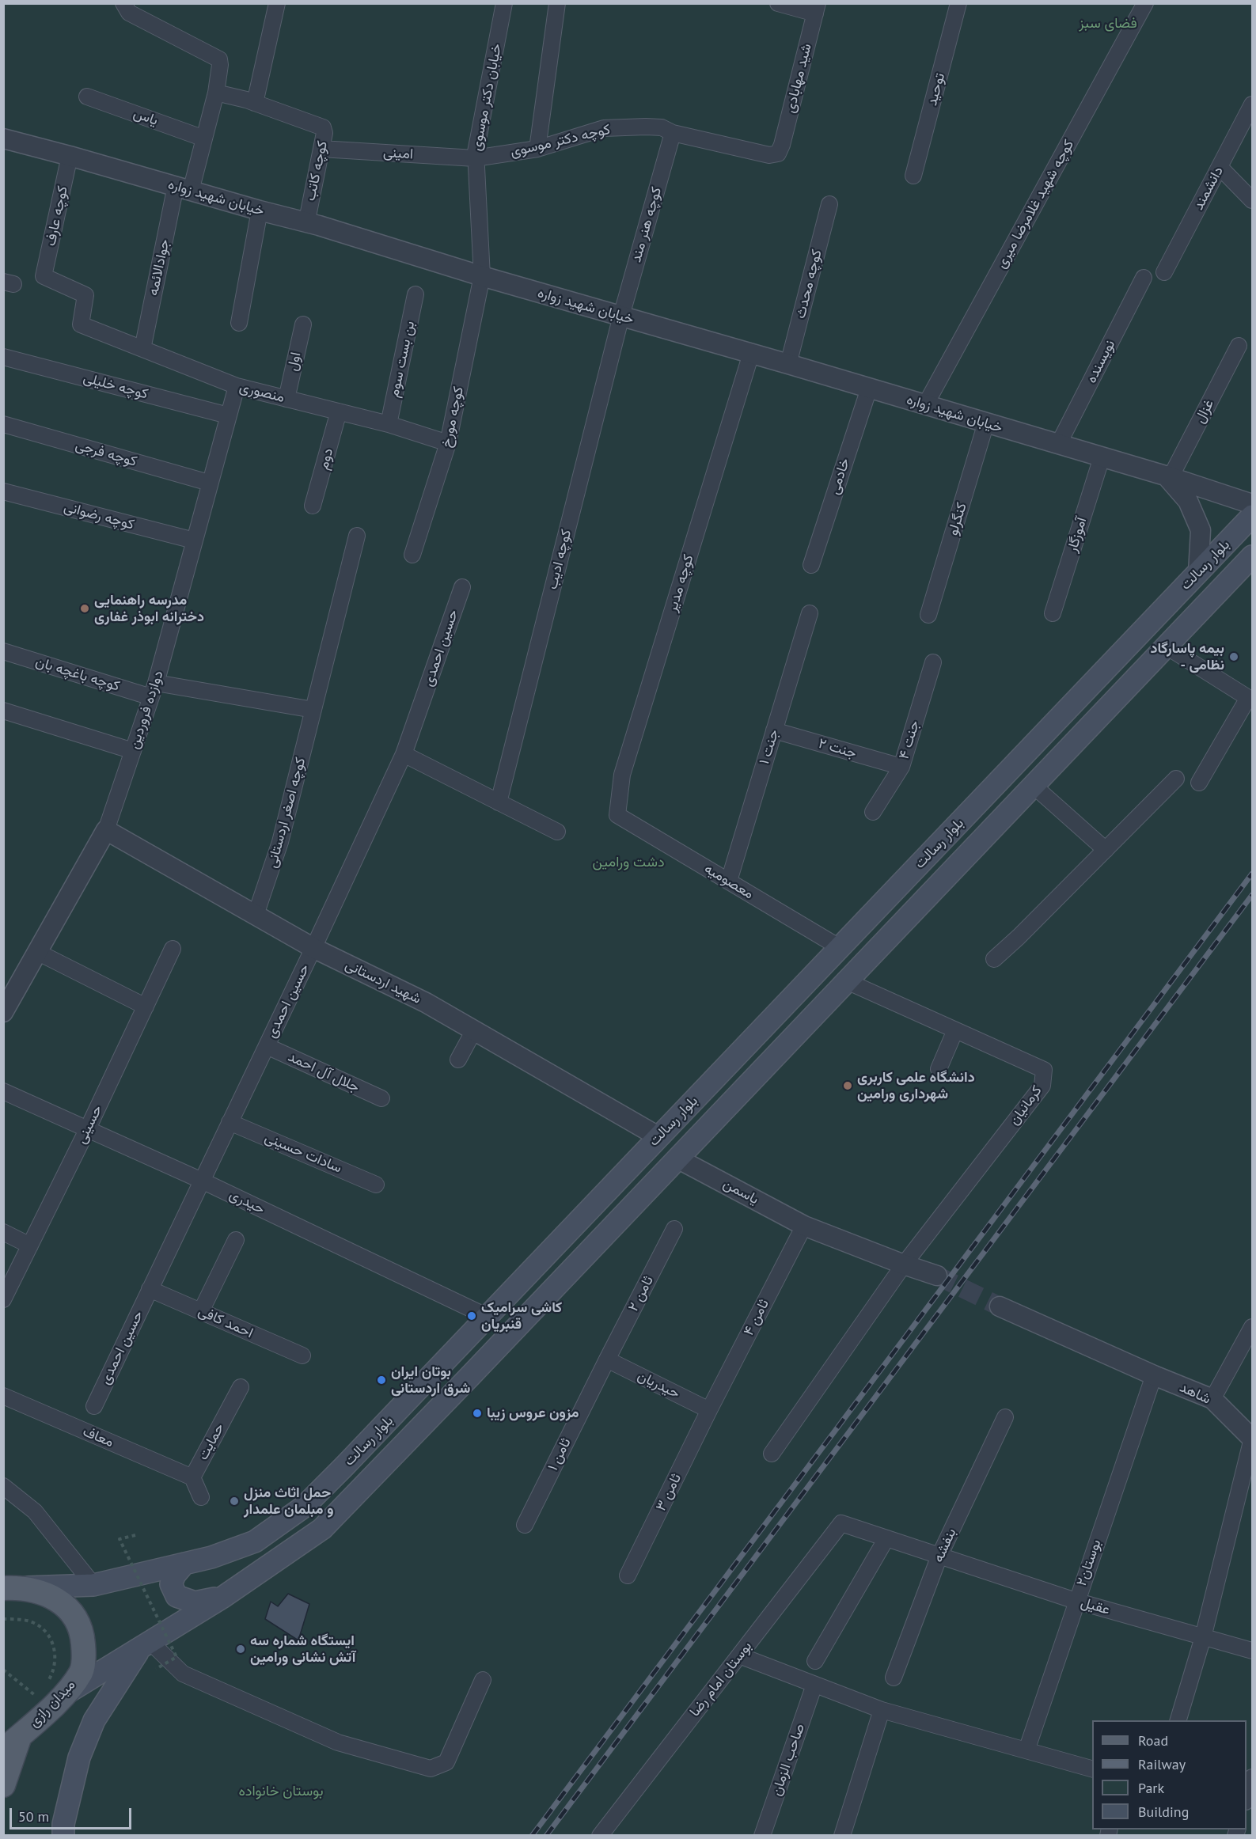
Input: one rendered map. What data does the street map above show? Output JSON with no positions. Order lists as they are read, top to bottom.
{
  "streets": {
    "main road": ["بلوار رسالت", "میدان رازی"],
    "street": [
      "شید مهابادی",
      "توحید",
      "خیابان دکتر موسوی",
      "یاس",
      "کوچه دکتر موسوی",
      "امینی",
      "کوچه کاتب",
      "دانشمند",
      "خیابان شهید زواره",
      "کوچه شهید غلامرضا میری",
      "کوچه عارف",
      "کوچه هنر مند",
      "جوادالائمه",
      "کوچه محدث",
      "بن بست سوم",
      "اول",
      "نویسنده",
      "کوچه خلیلی",
      "منصوری",
      "غزال",
      "کوچه مورخ",
      "کوچه فرجی",
      "دوم",
      "خادمی",
      "کوچه رضوانی",
      "کنگرلو",
      "آموزگار",
      "کوچه ادیب",
      "کوچه مدیر",
      "حسین احمدی",
      "کوچه باغچه بان",
      "دوازده فروردین",
      "جنت ۴",
      "جنت ۱",
      "جنت ۲",
      "کوچه اصغر اردستانی",
      "معصومیه",
      "شهید اردستانی",
      "جلال آل احمد",
      "کرمانیان",
      "حسینی",
      "سادات حسینی",
      "یاسمن",
      "حیدری",
      "ثامن ۲",
      "ثامن ۴",
      "احمد کافی",
      "حیدریان",
      "شاهد",
      "معاف",
      "حمایت",
      "ثامن ۱",
      "ثامن ۳",
      "بنفشه",
      "بوستان۲",
      "عقیل",
      "بوستان امام رضا",
      "صاحب الزمان"
    ]
  },
  "crossings": [
    ["شید مهابادی", "کوچه دکتر موسوی"],
    ["خیابان دکتر موسوی", "کوچه دکتر موسوی"],
    ["خیابان دکتر موسوی", "امینی"],
    ["خیابان دکتر موسوی", "خیابان شهید زواره"],
    ["خیابان دکتر موسوی", "کوچه مورخ"],
    ["یاس", "جوادالائمه"],
    ["کوچه دکتر موسوی", "امینی"],
    ["کوچه دکتر موسوی", "کوچه هنر مند"],
    ["امینی", "کوچه کاتب"],
    ["خیابان شهید زواره", "کوچه شهید غلامرضا میری"],
    ["خیابان شهید زواره", "کوچه عارف"],
    ["خیابان شهید زواره", "کوچه هنر مند"],
    ["خیابان شهید زواره", "جوادالائمه"],
    ["خیابان شهید زواره", "کوچه محدث"],
    ["خیابان شهید زواره", "نویسنده"],
    ["خیابان شهید زواره", "غزال"],
    ["خیابان شهید زواره", "کوچه مورخ"],
    ["خیابان شهید زواره", "خادمی"],
    ["خیابان شهید زواره", "کنگرلو"],
    ["خیابان شهید زواره", "آموزگار"],
    ["خیابان شهید زواره", "کوچه ادیب"],
    ["خیابان شهید زواره", "کوچه مدیر"],
    ["کوچه عارف", "منصوری"],
    ["کوچه هنر مند", "کوچه ادیب"],
    ["جوادالائمه", "منصوری"],
    ["بن بست سوم", "منصوری"],
    ["اول", "منصوری"],
    ["کوچه خلیلی", "دوازده فروردین"],
    ["منصوری", "کوچه مورخ"],
    ["منصوری", "دوم"],
    ["منصوری", "دوازده فروردین"],
    ["کوچه فرجی", "دوازده فروردین"],
    ["کوچه رضوانی", "دوازده فروردین"],
    ["بلوار رسالت", "معصومیه"],
    ["بلوار رسالت", "شهید اردستانی"],
    ["بلوار رسالت", "کرمانیان"],
    ["بلوار رسالت", "یاسمن"],
    ["بلوار رسالت", "حیدری"],
    ["بلوار رسالت", "میدان رازی"],
    ["کوچه مدیر", "معصومیه"],
    ["حسین احمدی", "شهید اردستانی"],
    ["حسین احمدی", "جلال آل احمد"],
    ["حسین احمدی", "سادات حسینی"],
    ["حسین احمدی", "حیدری"],
    ["حسین احمدی", "احمد کافی"],
    ["کوچه باغچه بان", "دوازده فروردین"],
    ["دوازده فروردین", "شهید اردستانی"],
    ["جنت ۴", "جنت ۲"],
    ["جنت ۱", "جنت ۲"],
    ["جنت ۱", "معصومیه"],
    ["کوچه اصغر اردستانی", "شهید اردستانی"],
    ["کرمانیان", "یاسمن"],
    ["حسینی", "حیدری"],
    ["یاسمن", "ثامن ۴"],
    ["ثامن ۲", "حیدریان"],
    ["ثامن ۲", "ثامن ۱"],
    ["ثامن ۴", "حیدریان"],
    ["ثامن ۴", "ثامن ۳"],
    ["حیدریان", "ثامن ۱"],
    ["حیدریان", "ثامن ۳"],
    ["شاهد", "بوستان۲"],
    ["معاف", "حمایت"],
    ["بنفشه", "عقیل"],
    ["بوستان۲", "عقیل"],
    ["عقیل", "بوستان امام رضا"]
  ],
  "parks": ["فضای سبز", "دشت ورامین", "بوستان خانواده"],
  "places": [
    "مدرسه راهنمایی دخترانه ابوذر غفاری",
    "بیمه پاسارگاد - نظامی",
    "دانشگاه علمی کاربری شهرداری ورامین",
    "کاشی سرامیک قنبریان",
    "بوتان ایران شرق اردستانی",
    "مزون عروس زیبا",
    "حمل اثاث منزل و مبلمان علمدار",
    "ایستگاه شماره سه آتش نشانی ورامین"
  ],
  "legend": [
    "Road",
    "Railway",
    "Park",
    "Building"
  ],
  "scale_bar": "50 m"
}
